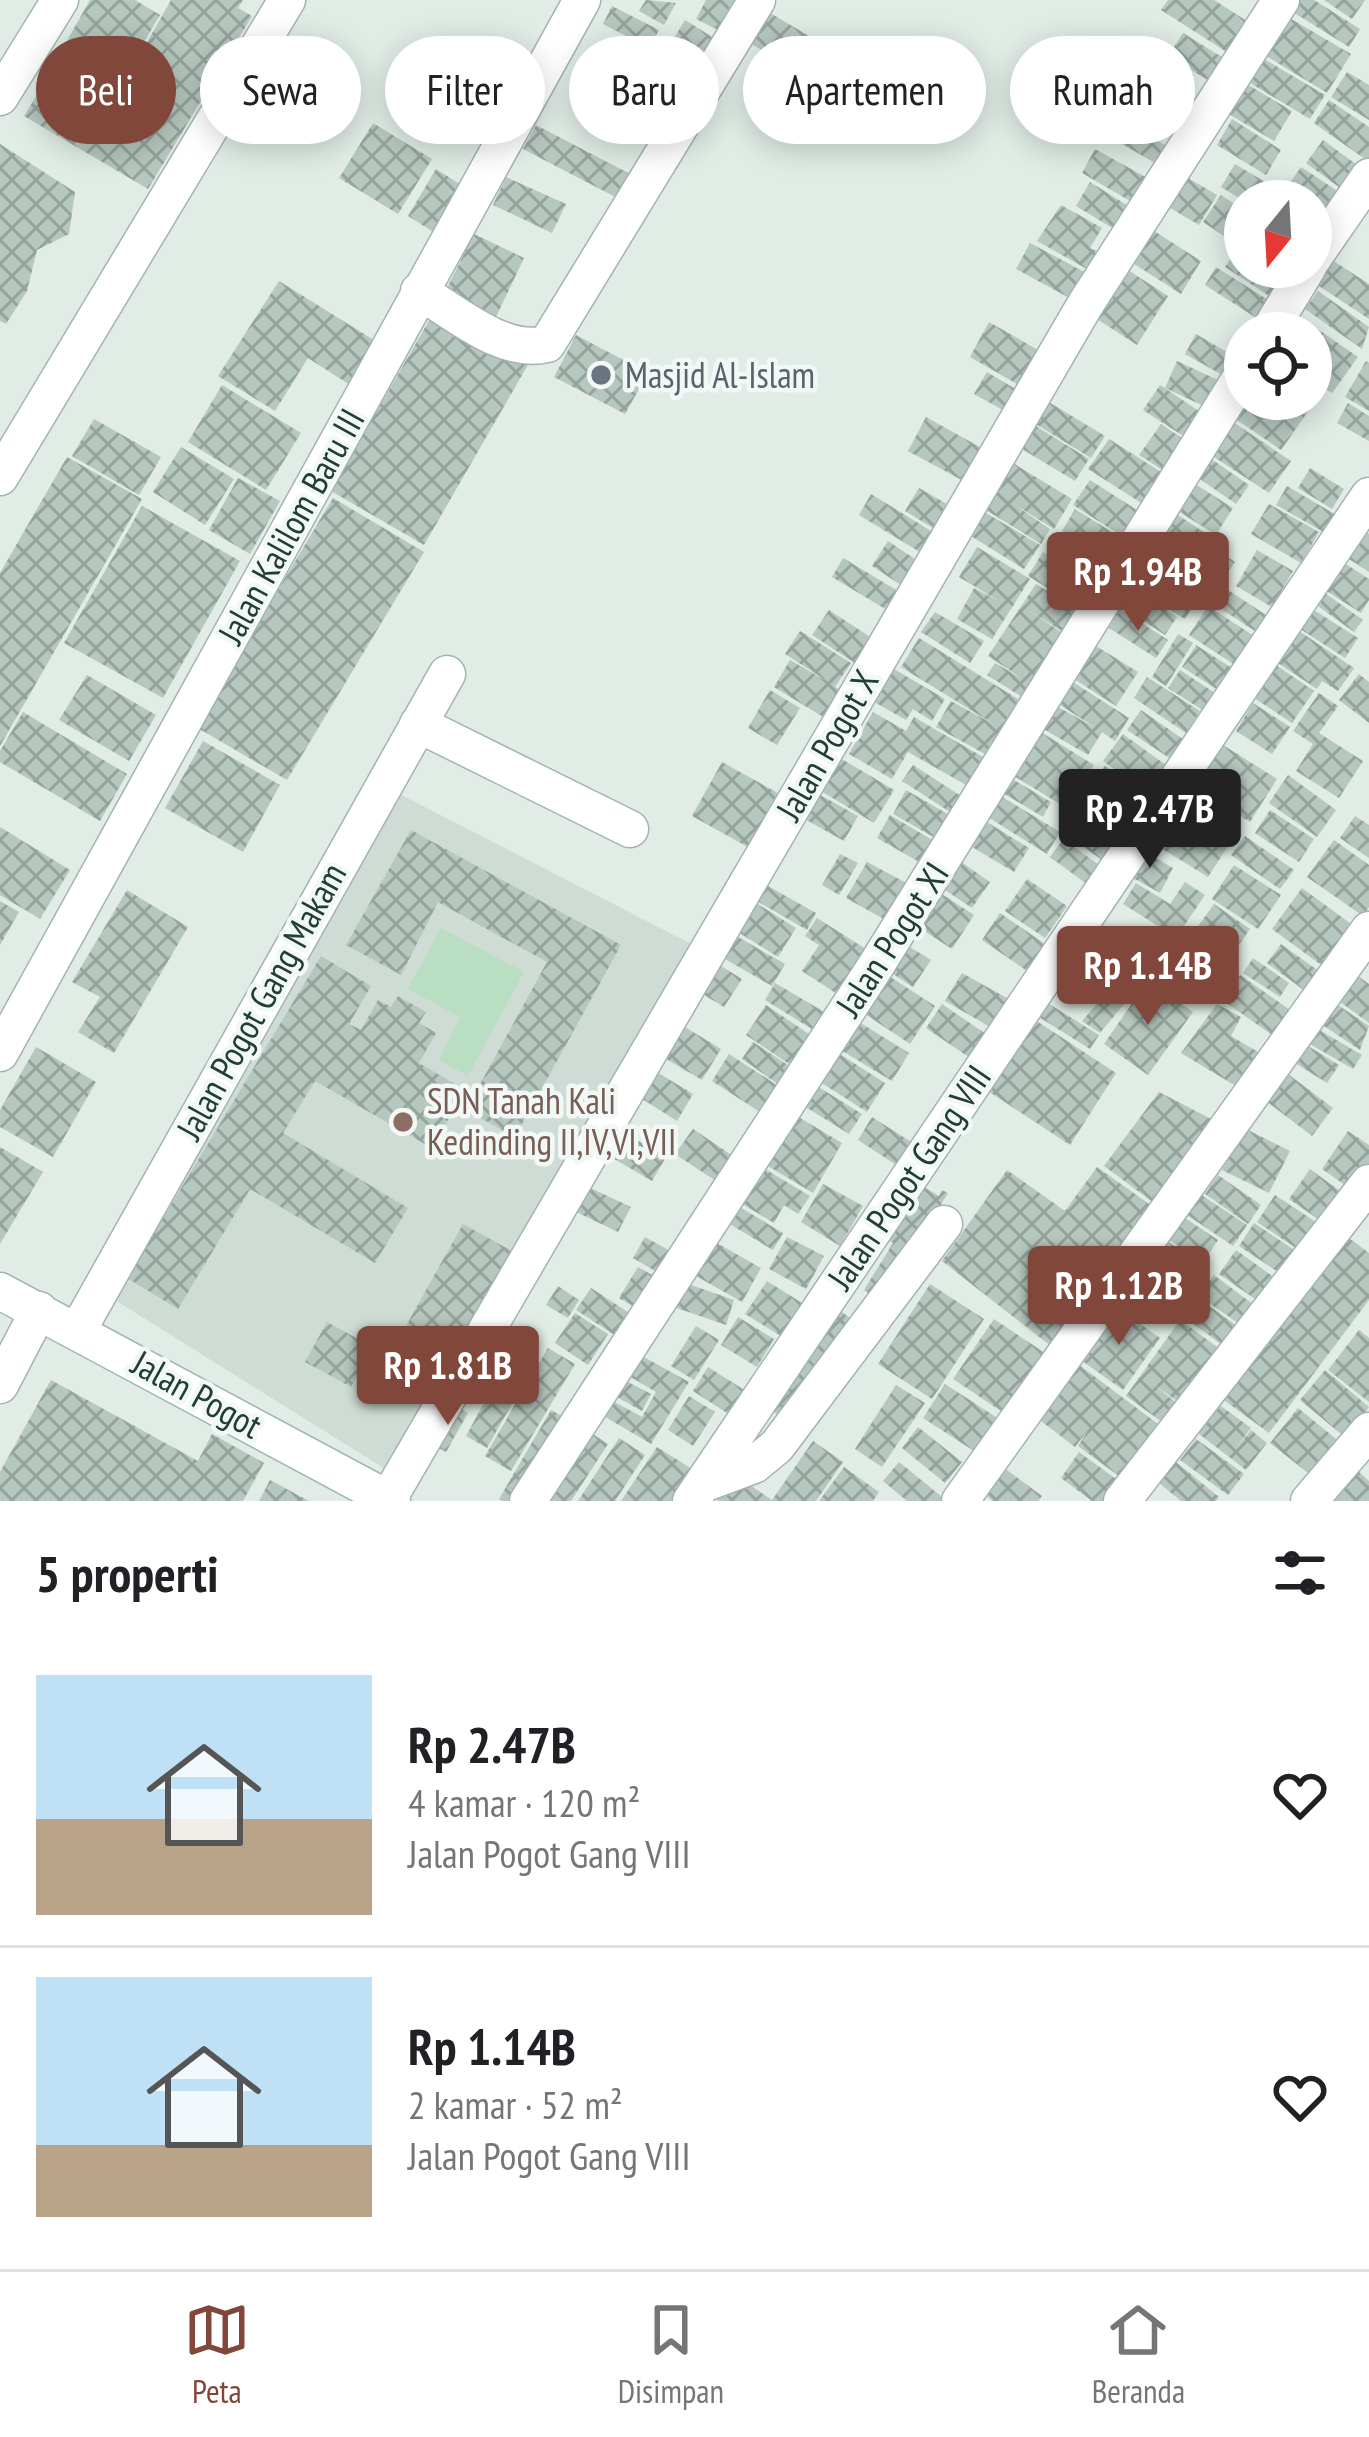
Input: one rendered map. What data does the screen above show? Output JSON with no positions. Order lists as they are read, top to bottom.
{
  "streets": {
    "street": [
      "Jalan Kalilom Baru III",
      "Jalan Pogot X",
      "Jalan Pogot XI",
      "Jalan Pogot Gang Makam",
      "Jalan Pogot Gang VIII",
      "Jalan Pogot"
    ]
  },
  "crossings": [
    ["Jalan Pogot X", "Jalan Pogot"],
    ["Jalan Pogot Gang Makam", "Jalan Pogot"]
  ],
  "places": ["Masjid Al-Islam", "SDN Tanah Kali Kedinding II,IV,VI,VII"],
  "north": "bottom",
  "page": {
    "chip": [
      "Beli",
      "Sewa",
      "Filter",
      "Baru",
      "Apartemen",
      "Rumah"
    ],
    "price": [
      "Rp 1.94B",
      "Rp 2.47B",
      "Rp 1.14B",
      "Rp 1.12B",
      "Rp 1.81B"
    ],
    "heading": "5 properti",
    "list": [
      {
        "name": "Rp 2.47B",
        "note": "4 kamar · 120 m² · Jalan Pogot Gang VIII"
      },
      {
        "name": "Rp 1.14B",
        "note": "2 kamar · 52 m² · Jalan Pogot Gang VIII"
      }
    ],
    "tabs": ["Peta", "Disimpan", "Beranda"]
  }
}
